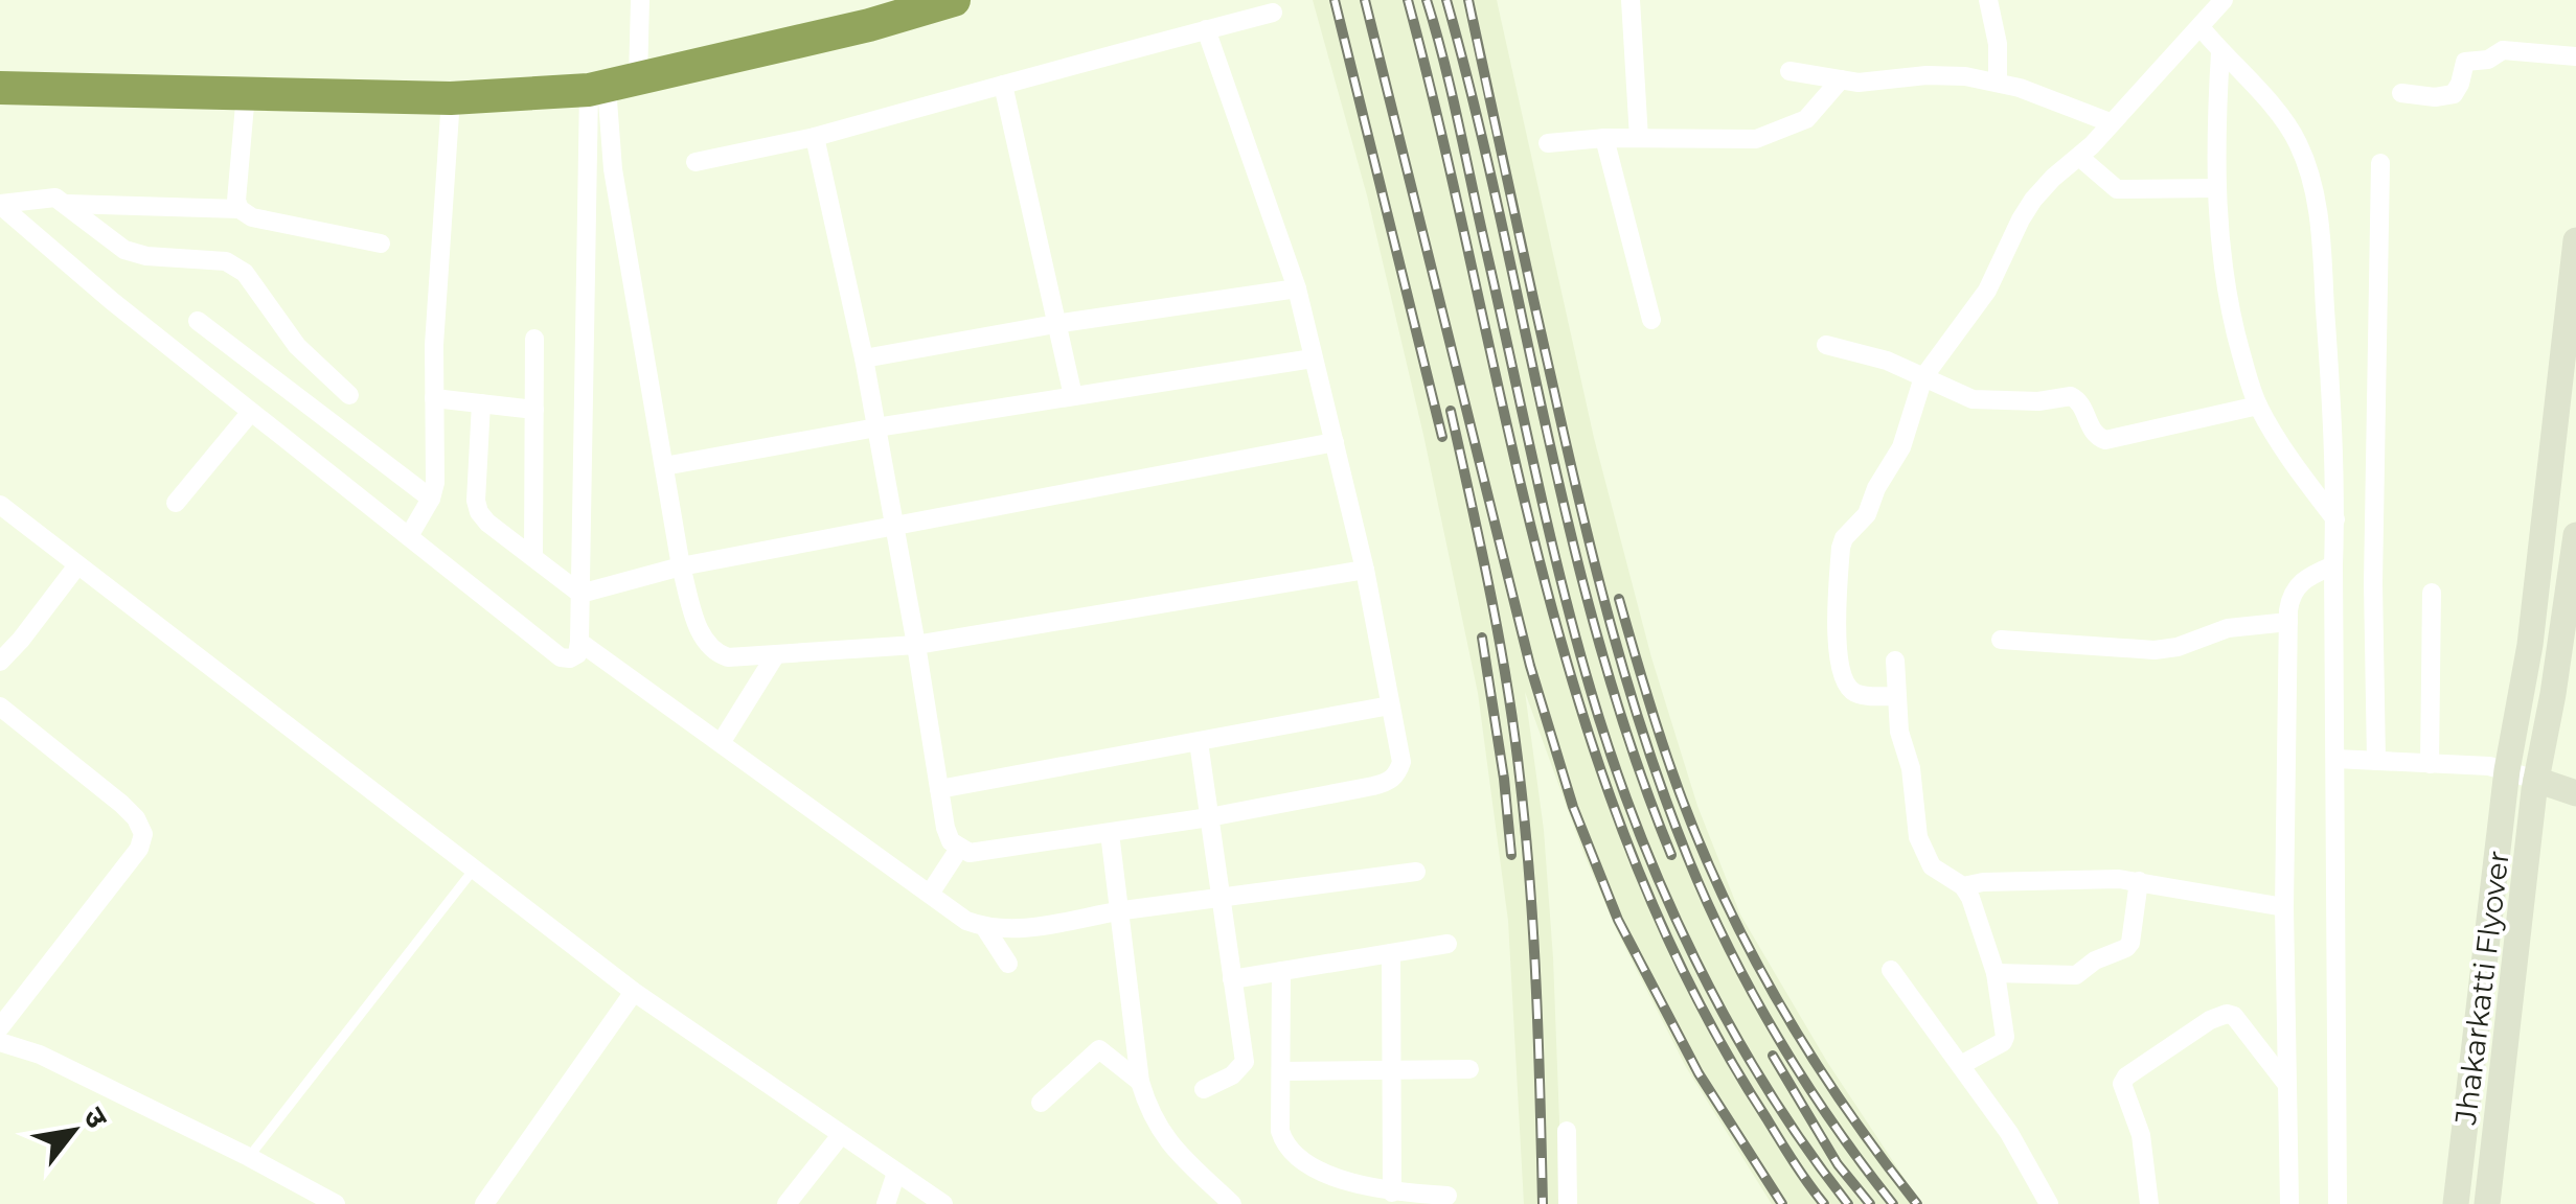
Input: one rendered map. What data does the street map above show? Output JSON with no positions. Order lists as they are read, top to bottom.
{
  "streets": {
    "main road": ["Jhakarkatti Flyover"]
  },
  "north": "top right"
}
